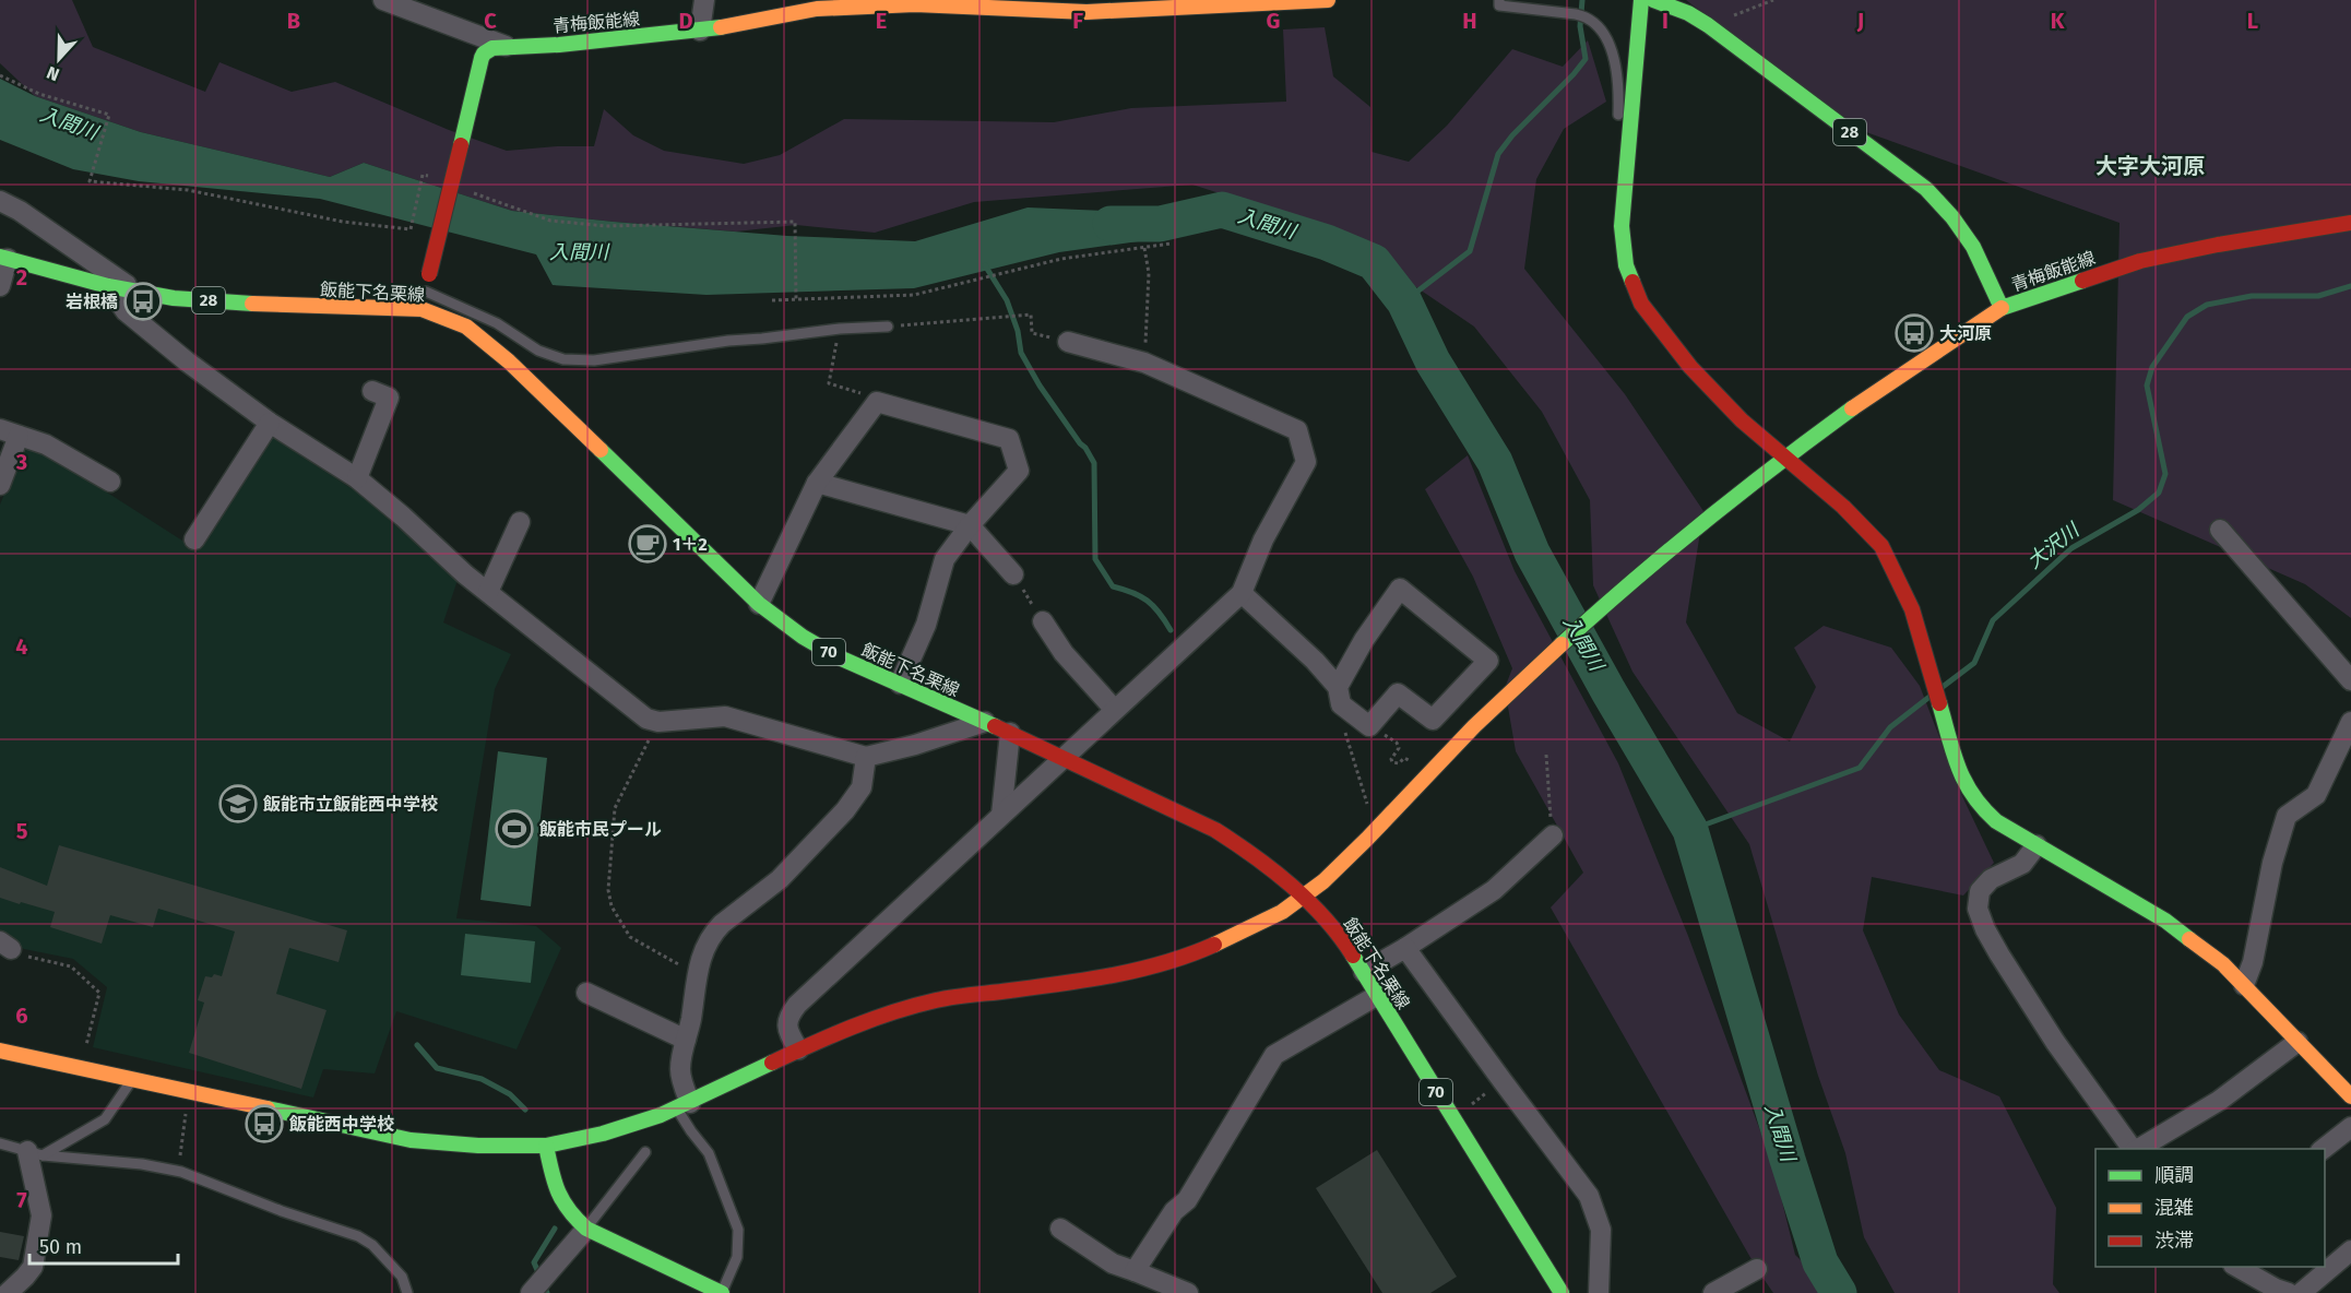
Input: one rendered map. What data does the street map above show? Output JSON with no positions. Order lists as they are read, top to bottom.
{
  "streets": {
    "street": [
      "青梅飯能線",
      "28",
      "飯能下名栗線",
      "70"
    ]
  },
  "crossings": [
    ["青梅飯能線", "飯能下名栗線"]
  ],
  "districts": ["大字大河原"],
  "water": ["入間川", "大沢川"],
  "places": {
    "bus stop": ["岩根橋", "大河原", "飯能西中学校"],
    "cafe": ["1＋2"],
    "school or university": ["飯能市立飯能西中学校"],
    "sports": ["飯能市民プール"]
  },
  "legend": ["順調", "混雑", "渋滞"],
  "scale_bar": "50 m",
  "north": "bottom",
  "grid": {
    "columns": [
      "B",
      "C",
      "D",
      "E",
      "F",
      "G",
      "H",
      "I",
      "J",
      "K",
      "L"
    ],
    "rows": [
      "2",
      "3",
      "4",
      "5",
      "6",
      "7"
    ]
  }
}
